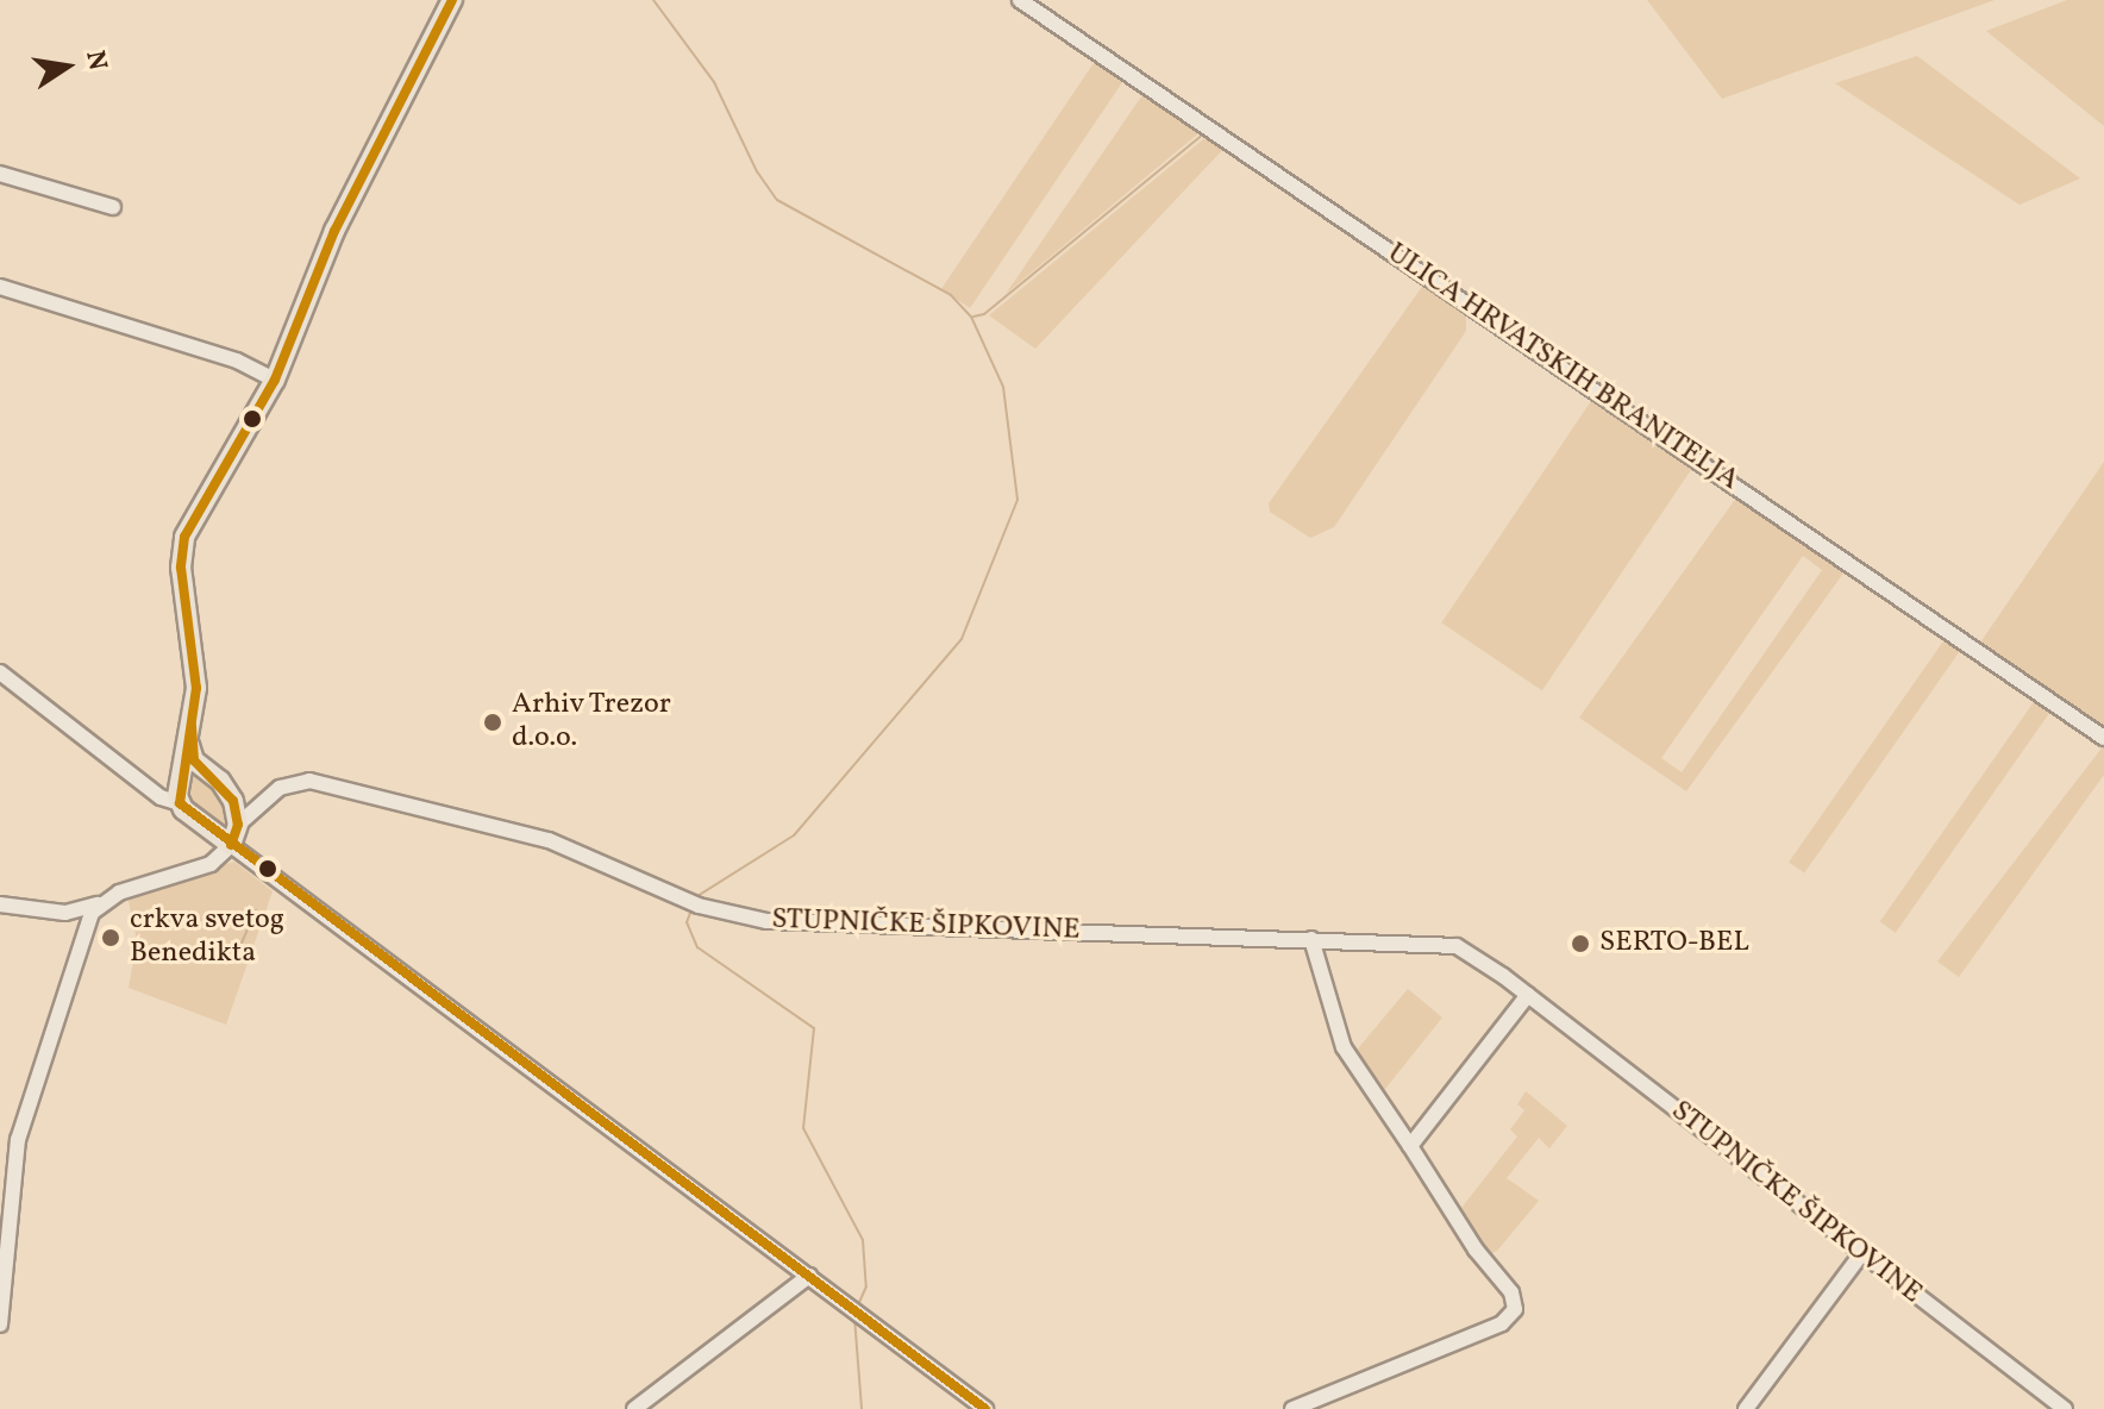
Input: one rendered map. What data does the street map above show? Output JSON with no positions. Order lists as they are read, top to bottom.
{
  "streets": {
    "street": ["ULICA HRVATSKIH BRANITELJA", "STUPNIČKE ŠIPKOVINE"]
  },
  "places": ["Arhiv Trezor d.o.o.", "crkva svetog Benedikta", "SERTO-BEL"],
  "north": "right"
}
